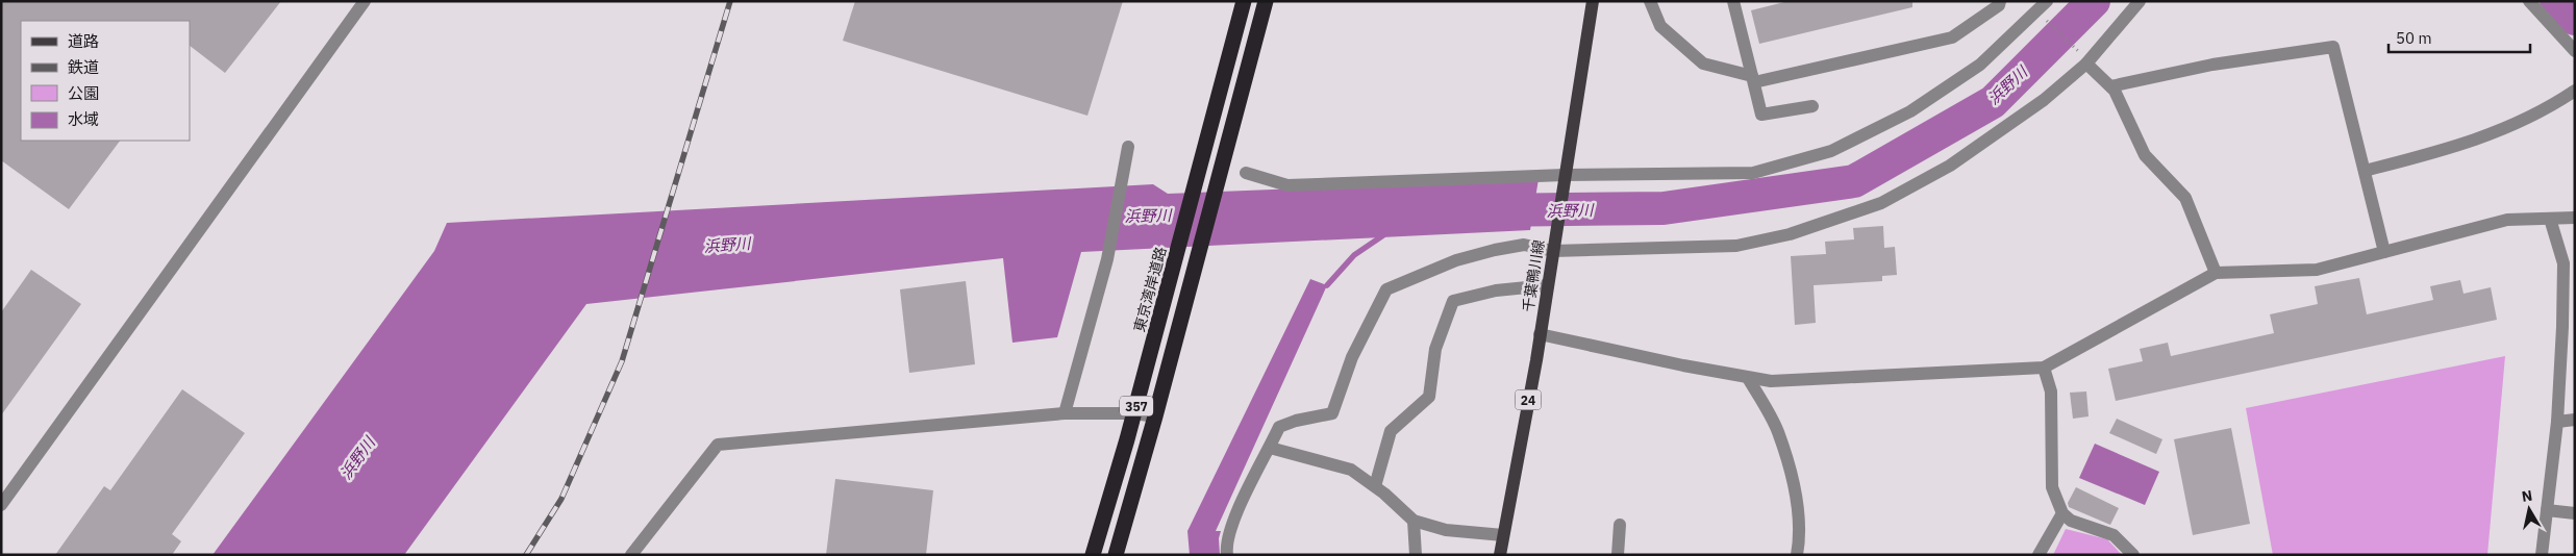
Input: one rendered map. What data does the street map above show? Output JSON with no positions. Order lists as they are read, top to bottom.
{
  "streets": {
    "highway": ["東京湾岸道路", "357"],
    "main road": ["千葉鴨川線", "24"]
  },
  "water": ["浜野川"],
  "legend": [
    "道路",
    "鉄道",
    "公園",
    "水域"
  ],
  "scale_bar": "50 m",
  "north": "top"
}
